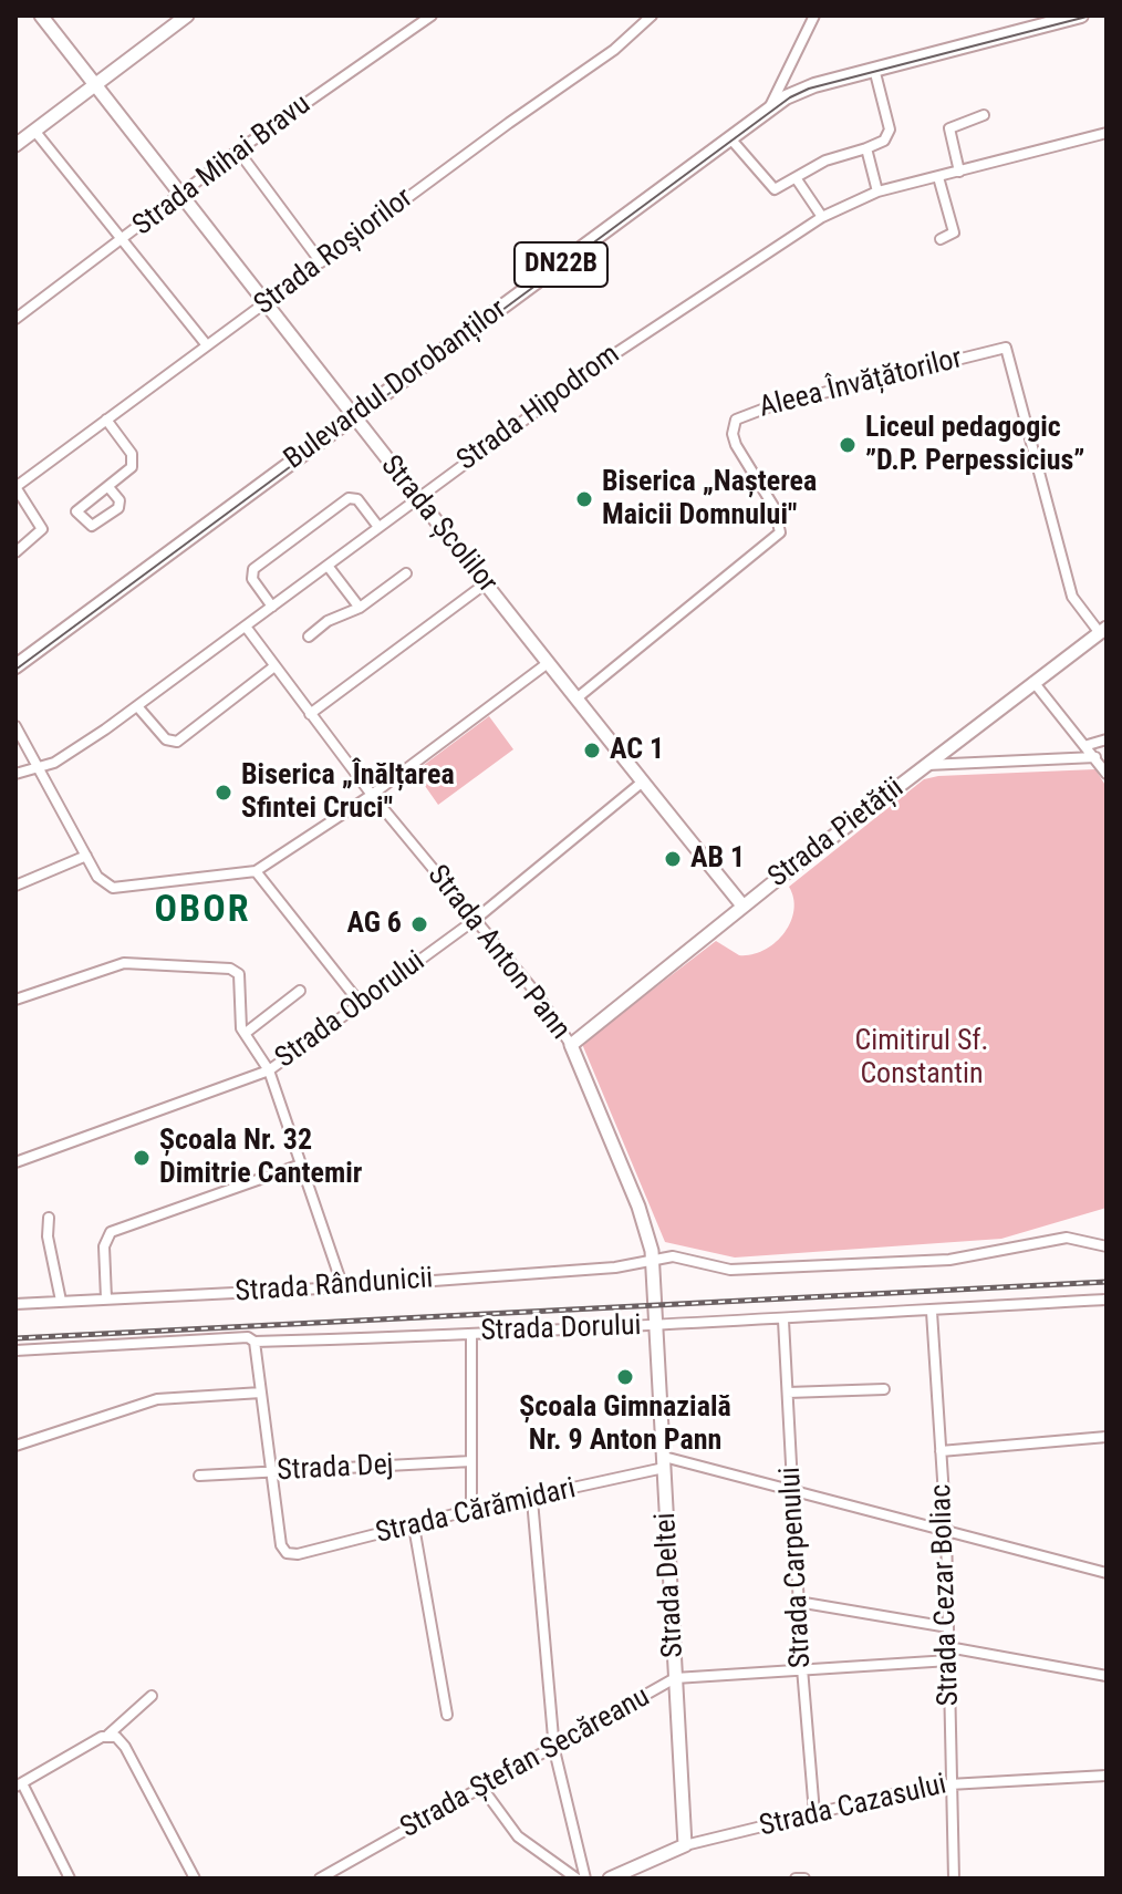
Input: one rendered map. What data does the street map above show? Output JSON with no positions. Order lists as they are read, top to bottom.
{
  "streets": {
    "main road": ["DN22B", "Bulevardul Dorobanților"],
    "street": [
      "Strada Mihai Bravu",
      "Strada Roșiorilor",
      "Aleea Învățătorilor",
      "Strada Hipodrom",
      "Strada Școlilor",
      "Strada Pietății",
      "Strada Anton Pann",
      "Strada Oborului",
      "Strada Rândunicii",
      "Strada Dorului",
      "Strada Dej",
      "Strada Cărămidari",
      "Strada Carpenului",
      "Strada Deltei",
      "Strada Cezar Boliac",
      "Strada Ștefan Secăreanu",
      "Strada Cazasului"
    ]
  },
  "crossings": [
    ["Strada Mihai Bravu", "Strada Școlilor"],
    ["Strada Roșiorilor", "Strada Școlilor"],
    ["Aleea Învățătorilor", "Strada Școlilor"],
    ["Aleea Învățătorilor", "Strada Pietății"],
    ["Bulevardul Dorobanților", "Strada Școlilor"],
    ["Strada Hipodrom", "Strada Școlilor"],
    ["Strada Hipodrom", "Strada Anton Pann"],
    ["Strada Școlilor", "Strada Pietății"],
    ["Strada Școlilor", "Strada Oborului"],
    ["Strada Pietății", "Strada Anton Pann"],
    ["Strada Anton Pann", "Strada Oborului"],
    ["Strada Anton Pann", "Strada Rândunicii"],
    ["Strada Anton Pann", "Strada Dorului"],
    ["Strada Anton Pann", "Strada Deltei"],
    ["Strada Dorului", "Strada Carpenului"],
    ["Strada Dorului", "Strada Deltei"],
    ["Strada Dorului", "Strada Cezar Boliac"],
    ["Strada Dej", "Strada Cărămidari"],
    ["Strada Cărămidari", "Strada Carpenului"],
    ["Strada Cărămidari", "Strada Deltei"],
    ["Strada Cărămidari", "Strada Cezar Boliac"],
    ["Strada Carpenului", "Strada Ștefan Secăreanu"],
    ["Strada Carpenului", "Strada Cazasului"],
    ["Strada Deltei", "Strada Ștefan Secăreanu"],
    ["Strada Deltei", "Strada Cazasului"],
    ["Strada Cezar Boliac", "Strada Ștefan Secăreanu"],
    ["Strada Cezar Boliac", "Strada Cazasului"]
  ],
  "districts": ["OBOR"],
  "parks": ["Cimitirul Sf. Constantin"],
  "places": [
    "Liceul pedagogic ”D.P. Perpessicius”",
    "Biserica „Nașterea Maicii Domnului\"",
    "AC 1",
    "Biserica „Înălțarea Sfintei Cruci\"",
    "AB 1",
    "AG 6",
    "Școala Nr. 32 Dimitrie Cantemir",
    "Școala Gimnazială Nr. 9 Anton Pann"
  ]
}
